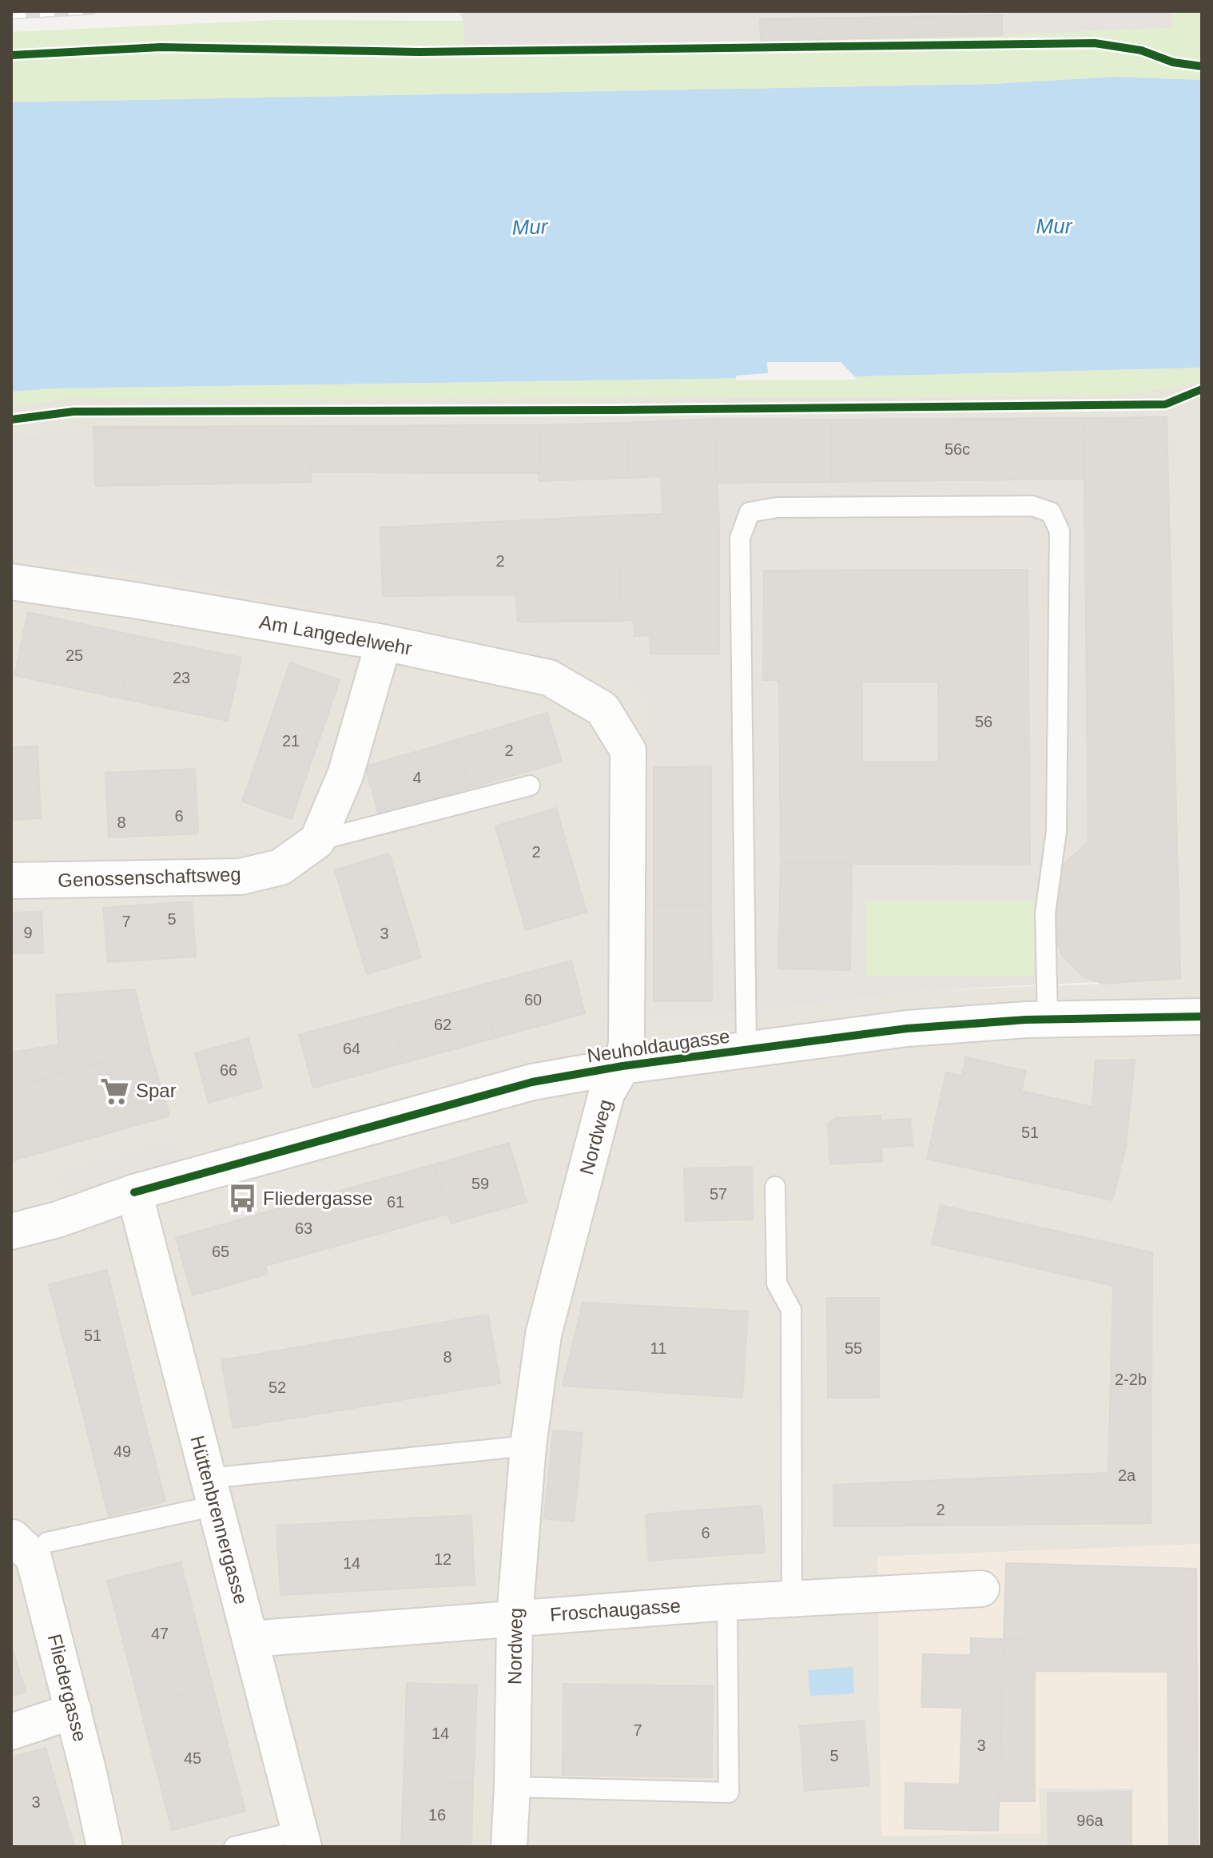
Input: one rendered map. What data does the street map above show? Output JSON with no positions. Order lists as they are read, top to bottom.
{
  "streets": {
    "street": [
      "Am Langedelwehr",
      "Genossenschaftsweg",
      "Neuholdaugasse",
      "Nordweg",
      "Hüttenbrennergasse",
      "Froschaugasse",
      "Fliedergasse"
    ]
  },
  "crossings": [
    ["Am Langedelwehr", "Nordweg"],
    ["Neuholdaugasse", "Nordweg"],
    ["Neuholdaugasse", "Hüttenbrennergasse"],
    ["Nordweg", "Froschaugasse"],
    ["Hüttenbrennergasse", "Froschaugasse"]
  ],
  "water": ["Mur"],
  "places": {
    "supermarket": ["Spar"],
    "bus stop": ["Fliedergasse"]
  },
  "house_numbers": [
    "56c",
    "2",
    "25",
    "23",
    "56",
    "21",
    "2",
    "4",
    "6",
    "8",
    "2",
    "5",
    "7",
    "9",
    "3",
    "60",
    "62",
    "64",
    "66",
    "51",
    "59",
    "57",
    "61",
    "63",
    "65",
    "51",
    "11",
    "55",
    "8",
    "2-2b",
    "52",
    "49",
    "2a",
    "2",
    "6",
    "12",
    "14",
    "47",
    "7",
    "14",
    "3",
    "5",
    "45",
    "3",
    "16",
    "96a"
  ]
}
